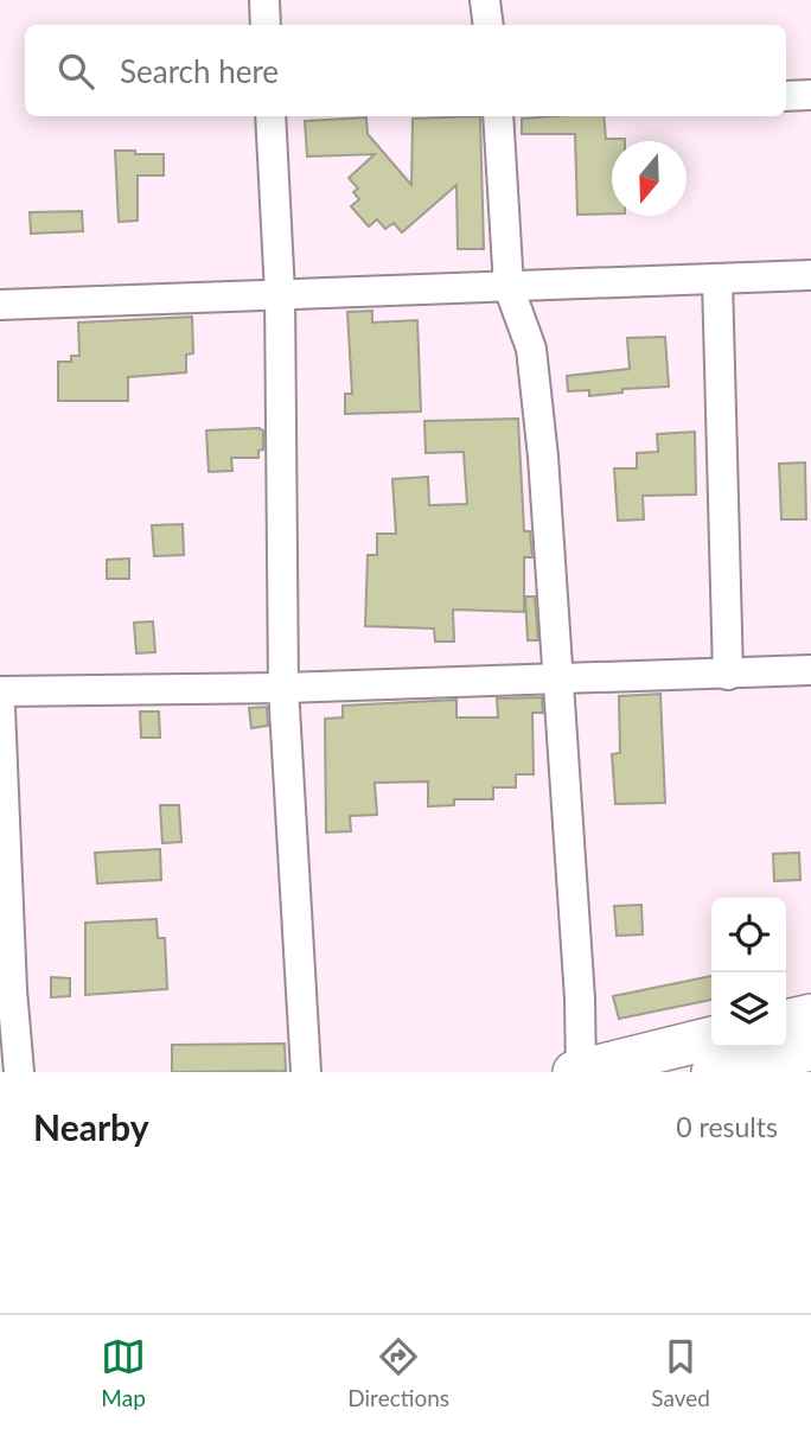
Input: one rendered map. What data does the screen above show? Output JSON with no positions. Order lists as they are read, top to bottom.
{
  "north": "bottom",
  "page": {
    "search": "Search here",
    "heading": ["Nearby", "0 results"],
    "nav": ["Map", "Directions", "Saved"]
  }
}
